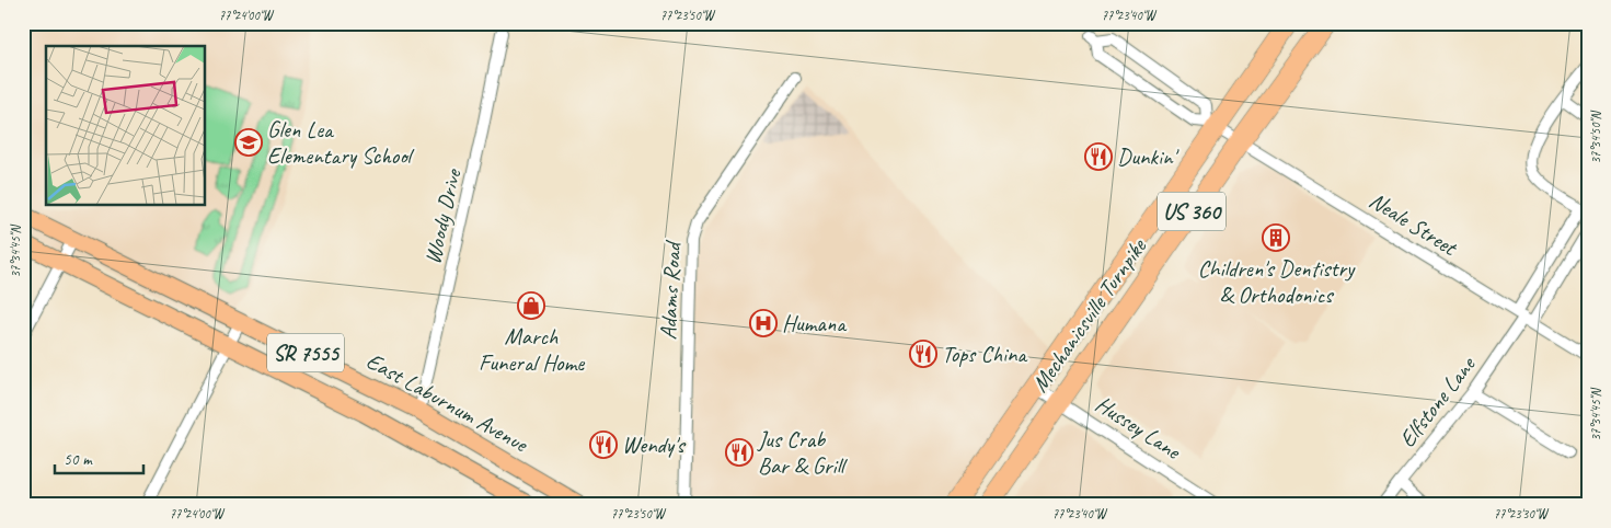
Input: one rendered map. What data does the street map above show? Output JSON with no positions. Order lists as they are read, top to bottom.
{
  "streets": {
    "highway": ["US 360", "Mechanicsville Turnpike"],
    "main road": ["SR 7555", "East Laburnum Avenue"],
    "street": [
      "Woody Drive",
      "Neale Street",
      "Adams Road",
      "Elfstone Lane",
      "Hussey Lane"
    ]
  },
  "crossings": [
    ["Woody Drive", "East Laburnum Avenue"],
    ["Neale Street", "Mechanicsville Turnpike"],
    ["Neale Street", "Elfstone Lane"],
    ["Mechanicsville Turnpike", "Hussey Lane"]
  ],
  "places": {
    "school or university": ["Glen Lea Elementary School"],
    "restaurant": [
      "Dunkin'",
      "Tops China",
      "Wendy's",
      "Jus Crab Bar & Grill"
    ],
    "building": ["Children's Dentistry & Orthodonics"],
    "shop": ["March Funeral Home"],
    "hospital": ["Humana"]
  },
  "scale_bar": "50 m",
  "coordinates": [
    "77°24'00\"W",
    "77°23'50\"W",
    "77°23'40\"W",
    "37°34'50\"N",
    "37°34'45\"N",
    "77°23'30\"W"
  ]
}
